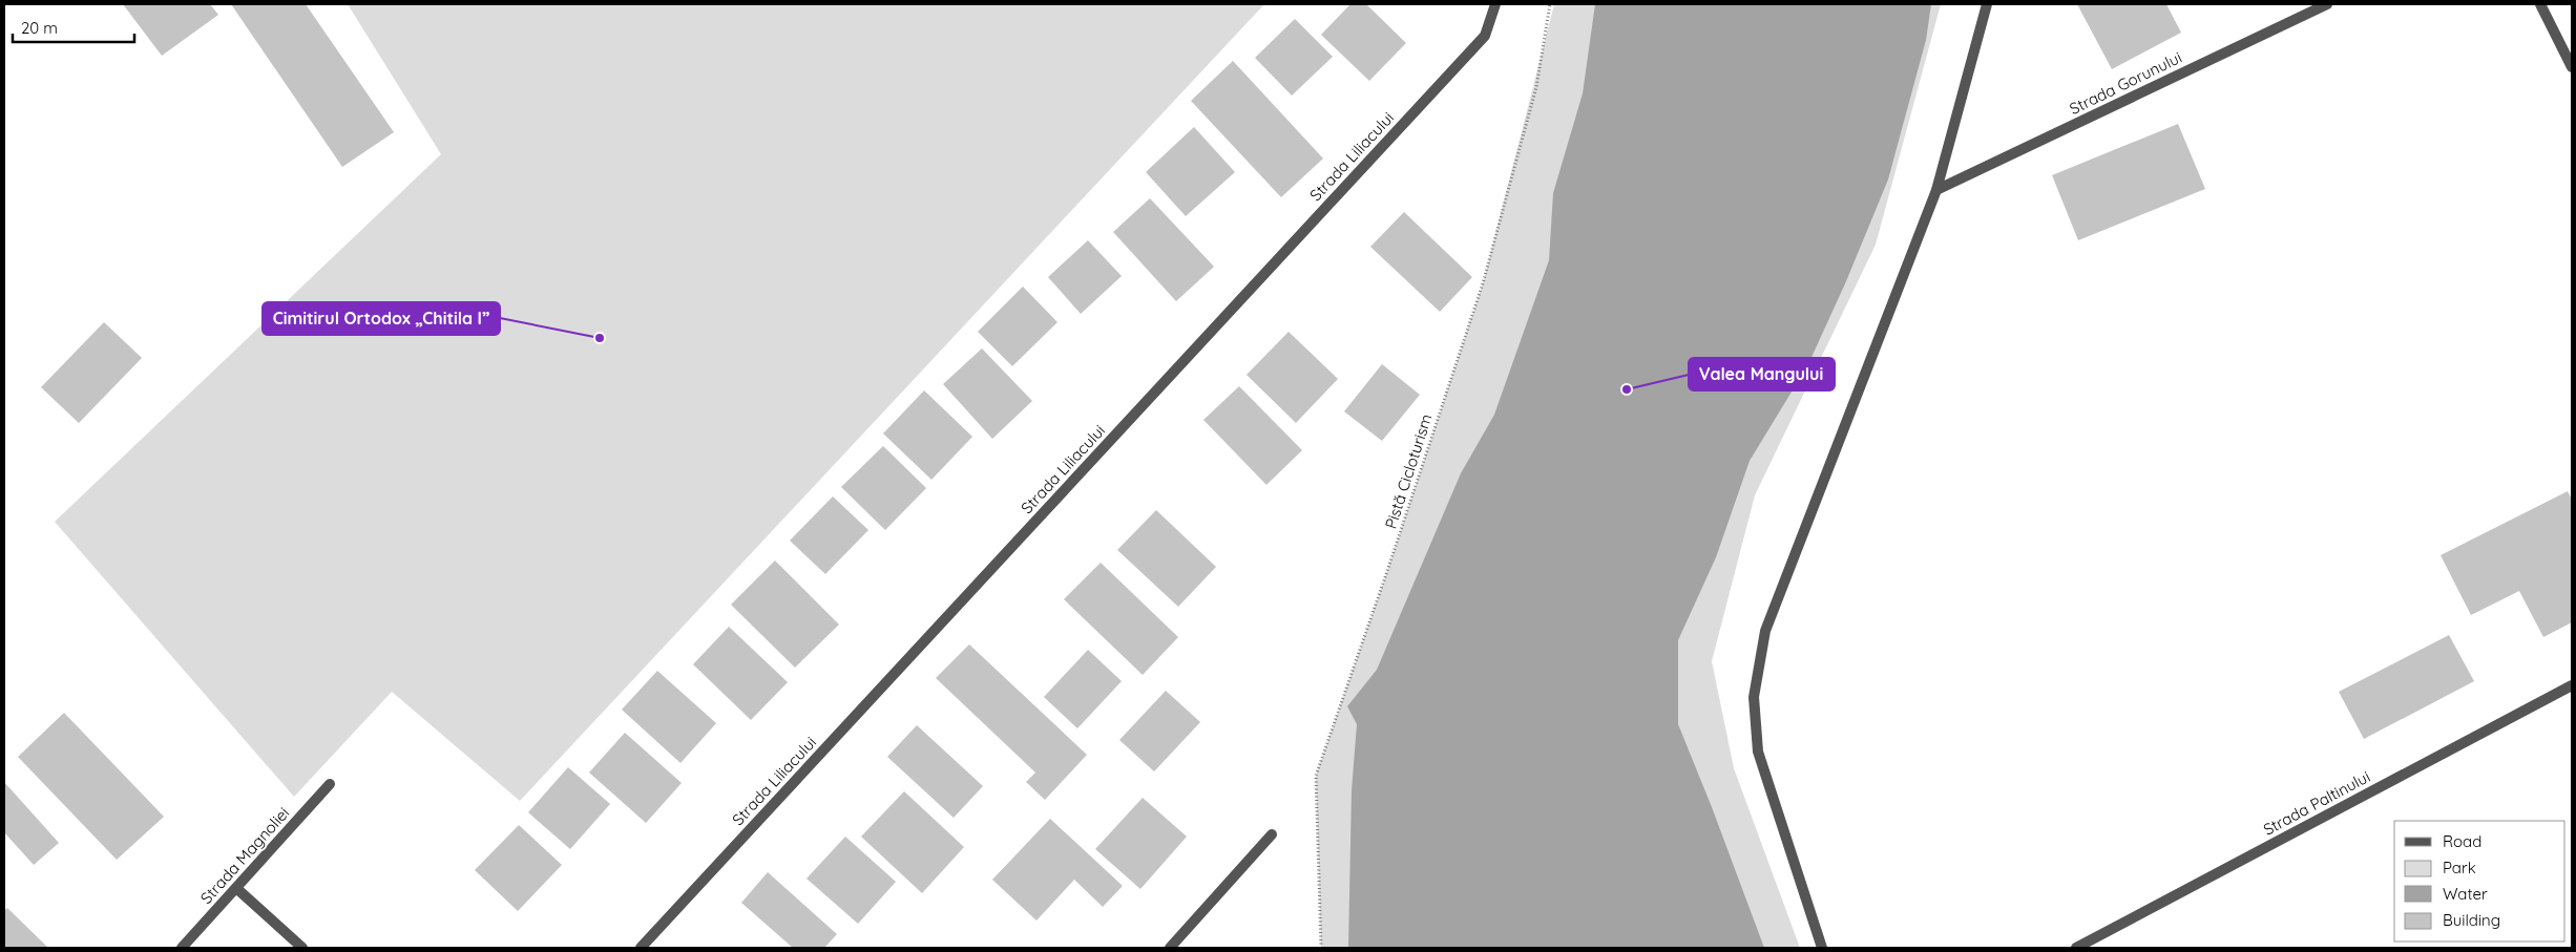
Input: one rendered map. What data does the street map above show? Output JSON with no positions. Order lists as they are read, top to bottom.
{
  "streets": {
    "street": [
      "Strada Gorunului",
      "Strada Liliacului",
      "Strada Paltinului",
      "Strada Magnoliei"
    ],
    "path": ["Pistă Cicloturism"]
  },
  "places": ["Cimitirul Ortodox „Chitila I”", "Valea Mangului"],
  "legend": [
    "Road",
    "Park",
    "Water",
    "Building"
  ],
  "scale_bar": "20 m"
}
